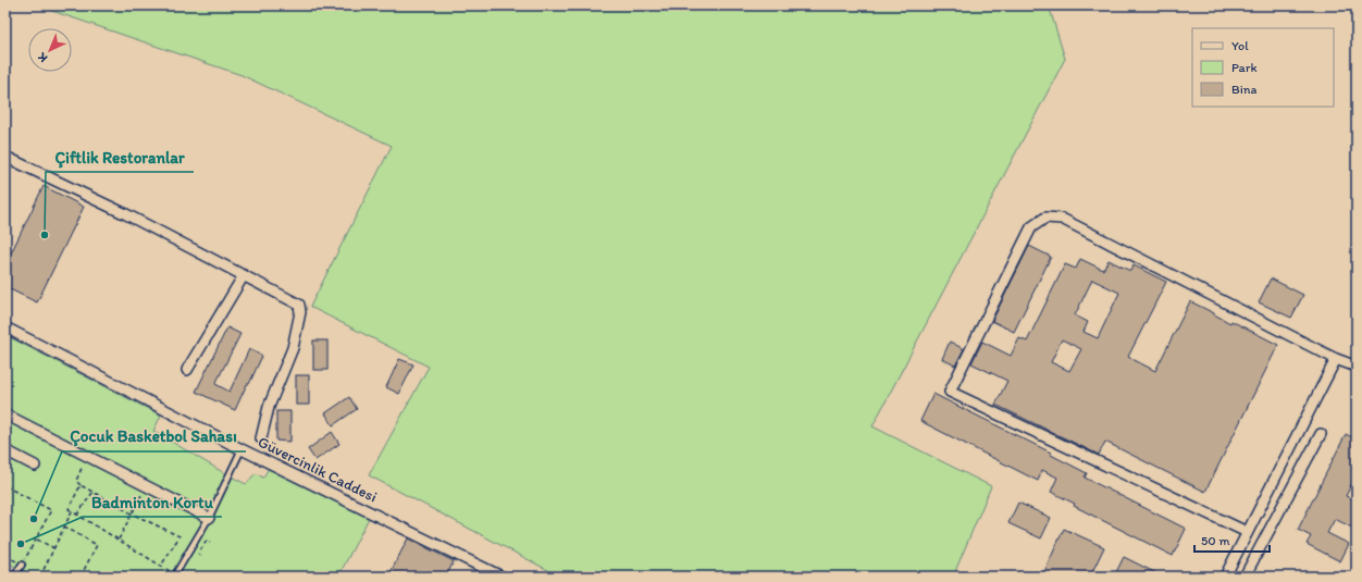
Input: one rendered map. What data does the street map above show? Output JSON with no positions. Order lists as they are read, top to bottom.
{
  "streets": {
    "street": ["Güvercinlik Caddesi"]
  },
  "places": ["Çiftlik Restoranlar", "Çocuk Basketbol Sahası", "Badminton Kortu"],
  "legend": ["Yol", "Park", "Bina"],
  "scale_bar": "50 m",
  "north": "bottom left"
}
